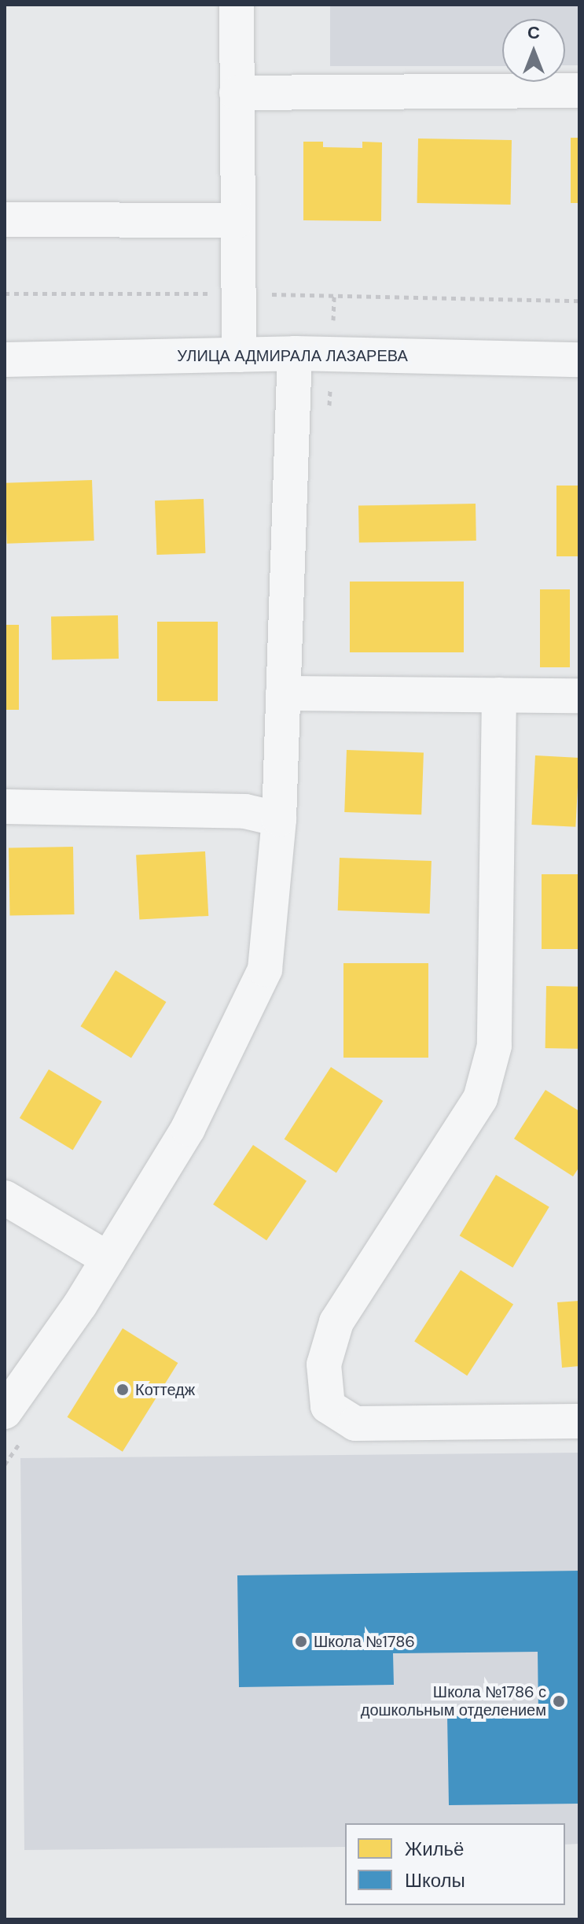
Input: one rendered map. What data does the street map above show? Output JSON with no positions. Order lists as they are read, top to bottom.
{
  "streets": {
    "street": ["УЛИЦА АДМИРАЛА ЛАЗАРЕВА"]
  },
  "places": ["Коттедж", "Школа №1786", "Школа №1786 с дошкольным отделением"],
  "legend": ["Жильё", "Школы"],
  "north": "top"
}
